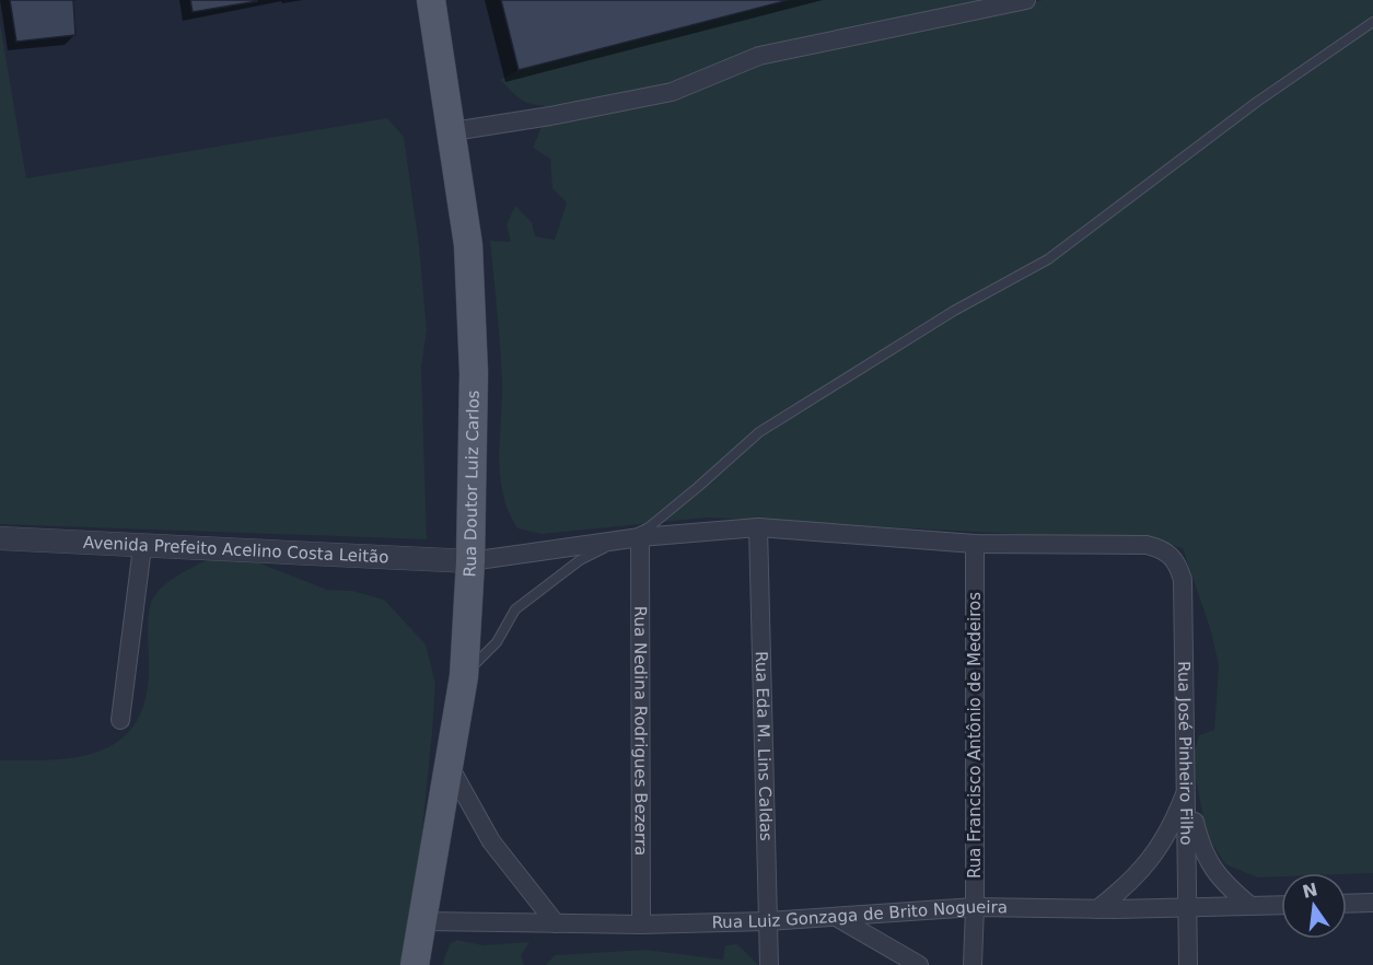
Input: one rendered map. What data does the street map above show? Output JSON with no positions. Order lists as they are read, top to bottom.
{
  "streets": {
    "main road": ["Rua Doutor Luiz Carlos"],
    "street": [
      "Avenida Prefeito Acelino Costa Leitão",
      "Rua Nedina Rodrigues Bezerra",
      "Rua Francisco Antônio de Medeiros",
      "Rua Eda M. Lins Caldas",
      "Rua José Pinheiro Filho",
      "Rua Luiz Gonzaga de Brito Nogueira"
    ]
  },
  "crossings": [
    ["Rua Doutor Luiz Carlos", "Avenida Prefeito Acelino Costa Leitão"],
    ["Rua Doutor Luiz Carlos", "Rua Luiz Gonzaga de Brito Nogueira"],
    ["Rua Nedina Rodrigues Bezerra", "Rua Luiz Gonzaga de Brito Nogueira"],
    ["Rua Francisco Antônio de Medeiros", "Rua José Pinheiro Filho"],
    ["Rua Francisco Antônio de Medeiros", "Rua Luiz Gonzaga de Brito Nogueira"],
    ["Rua Eda M. Lins Caldas", "Rua Luiz Gonzaga de Brito Nogueira"],
    ["Rua José Pinheiro Filho", "Rua Luiz Gonzaga de Brito Nogueira"]
  ],
  "north": "top"
}
